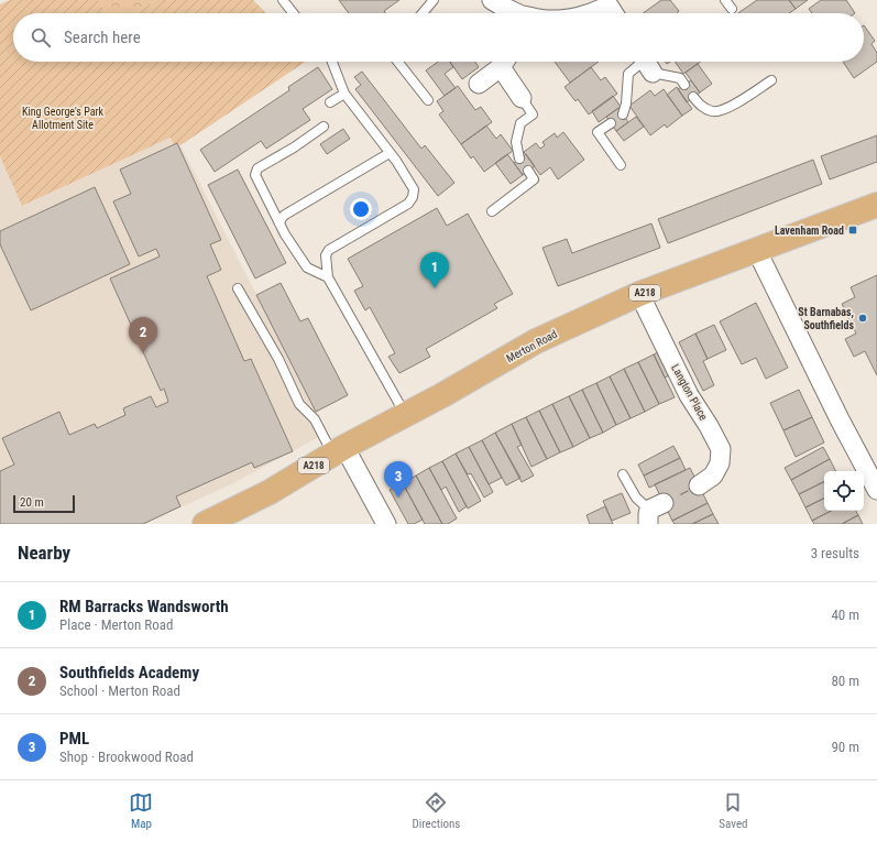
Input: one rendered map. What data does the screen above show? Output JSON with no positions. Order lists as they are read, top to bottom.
{
  "streets": {
    "main road": ["A218", "Merton Road"],
    "street": ["Langton Place"]
  },
  "crossings": [
    ["Merton Road", "Langton Place"]
  ],
  "parks": ["King George's Park Allotment Site"],
  "places": {
    "transit": ["Lavenham Road"],
    "other": ["St Barnabas, Southfields"]
  },
  "scale_bar": "20 m",
  "page": {
    "search": "Search here",
    "pins": ["1", "2", "3"],
    "scale": "20 m",
    "heading": ["Nearby", "3 results"],
    "list": [
      {
        "mark": "1",
        "name": "RM Barracks Wandsworth",
        "note": "Place · Merton Road",
        "value": "40 m"
      },
      {
        "mark": "2",
        "name": "Southfields Academy",
        "note": "School · Merton Road",
        "value": "80 m"
      },
      {
        "mark": "3",
        "name": "PML",
        "note": "Shop · Brookwood Road",
        "value": "90 m"
      }
    ],
    "nav": ["Map", "Directions", "Saved"]
  }
}
